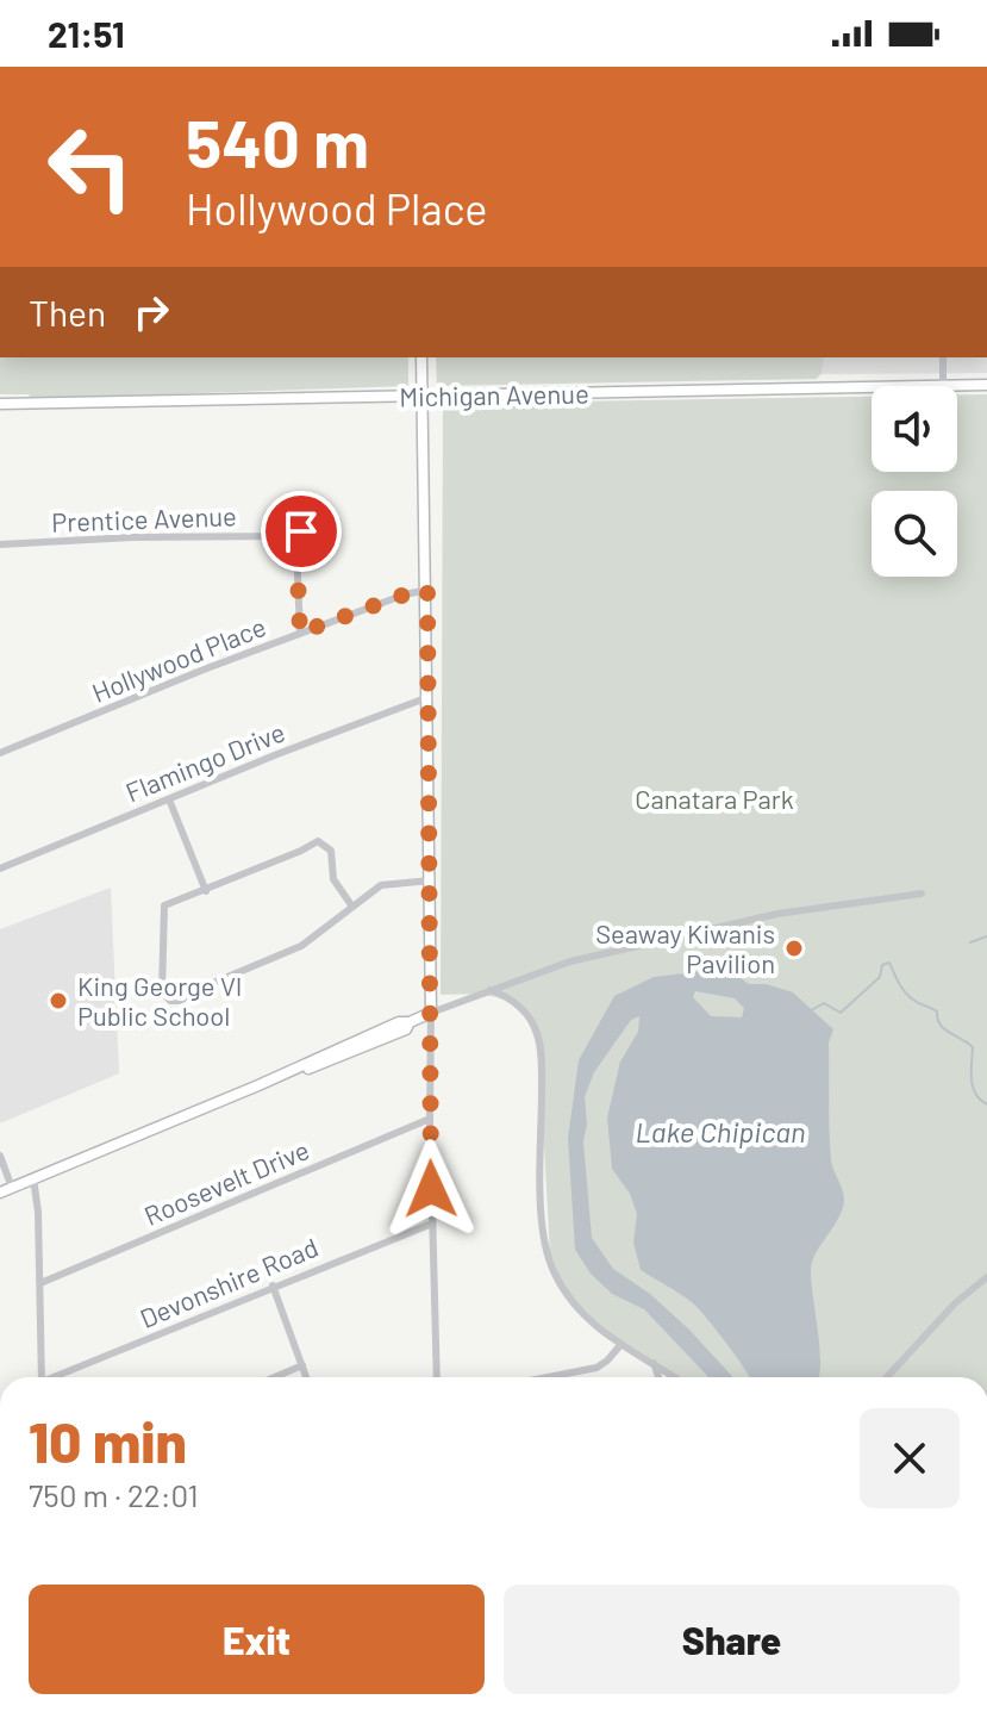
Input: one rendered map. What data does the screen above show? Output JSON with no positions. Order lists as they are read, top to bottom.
{
  "streets": {
    "main road": ["Michigan Avenue"],
    "street": [
      "Prentice Avenue",
      "Hollywood Place",
      "Flamingo Drive",
      "Roosevelt Drive",
      "Devonshire Road"
    ]
  },
  "crossings": [
    ["Prentice Avenue", "Hollywood Place"]
  ],
  "water": ["Lake Chipican"],
  "parks": ["Canatara Park"],
  "places": ["Seaway Kiwanis Pavilion", "King George VI Public School"],
  "page": {
    "status": "21:51",
    "turn": ["540 m", "Hollywood Place"],
    "then": "Then",
    "heading": ["10 min", "750 m · 22:01"],
    "buttons": ["Exit", "Share"]
  }
}
